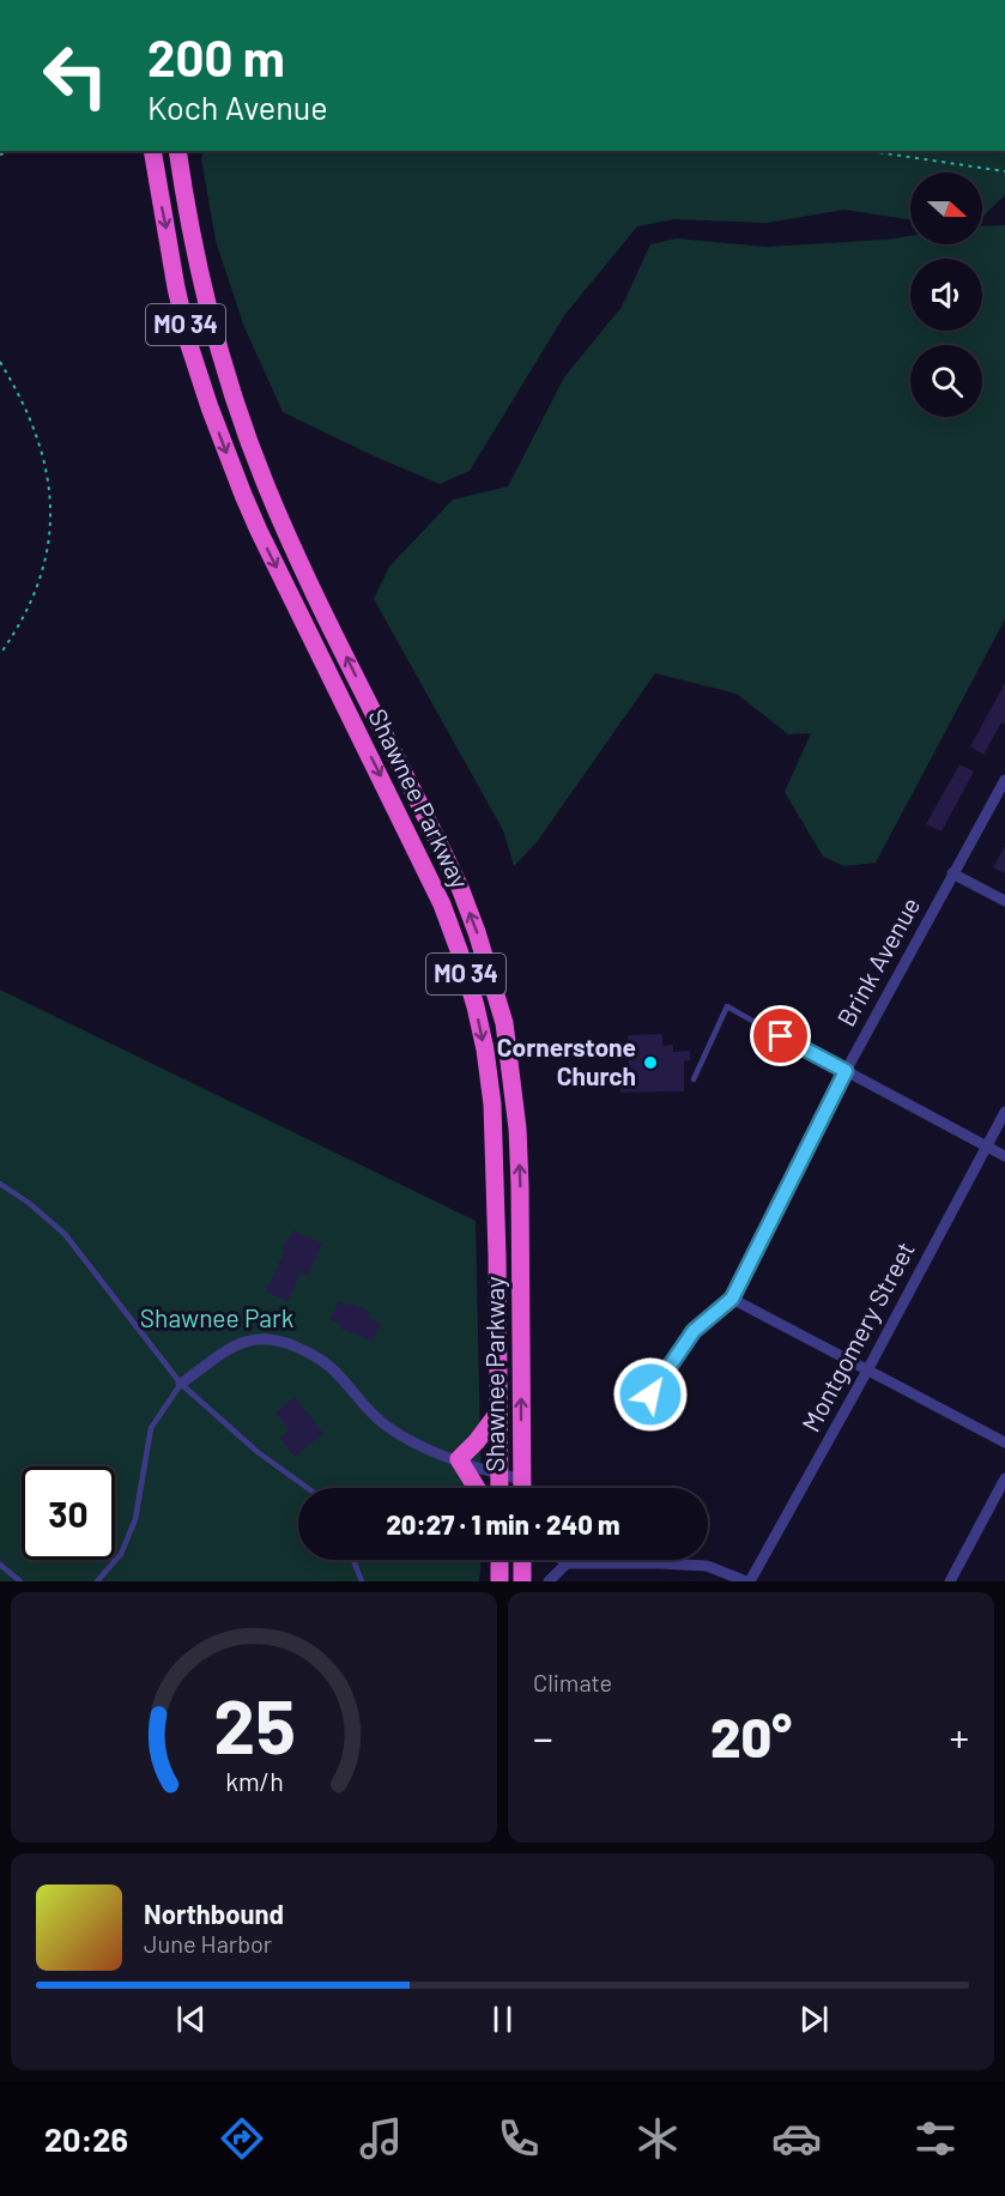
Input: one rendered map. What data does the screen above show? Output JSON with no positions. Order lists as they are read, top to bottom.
{
  "streets": {
    "highway": ["MO 34", "Shawnee Parkway"],
    "street": ["Brink Avenue", "Montgomery Street"]
  },
  "parks": ["Shawnee Park"],
  "places": ["Cornerstone Church"],
  "north": "right",
  "page": {
    "turn": ["200 m", "Koch Avenue"],
    "limit": "30",
    "trip": "20:27 · 1 min · 240 m",
    "tile": "Climate",
    "heat": ["−", "20°", "+"],
    "song": ["Northbound", "June Harbor"],
    "tabs": "20:26",
    "gauge": ["25", "km/h"]
  }
}
